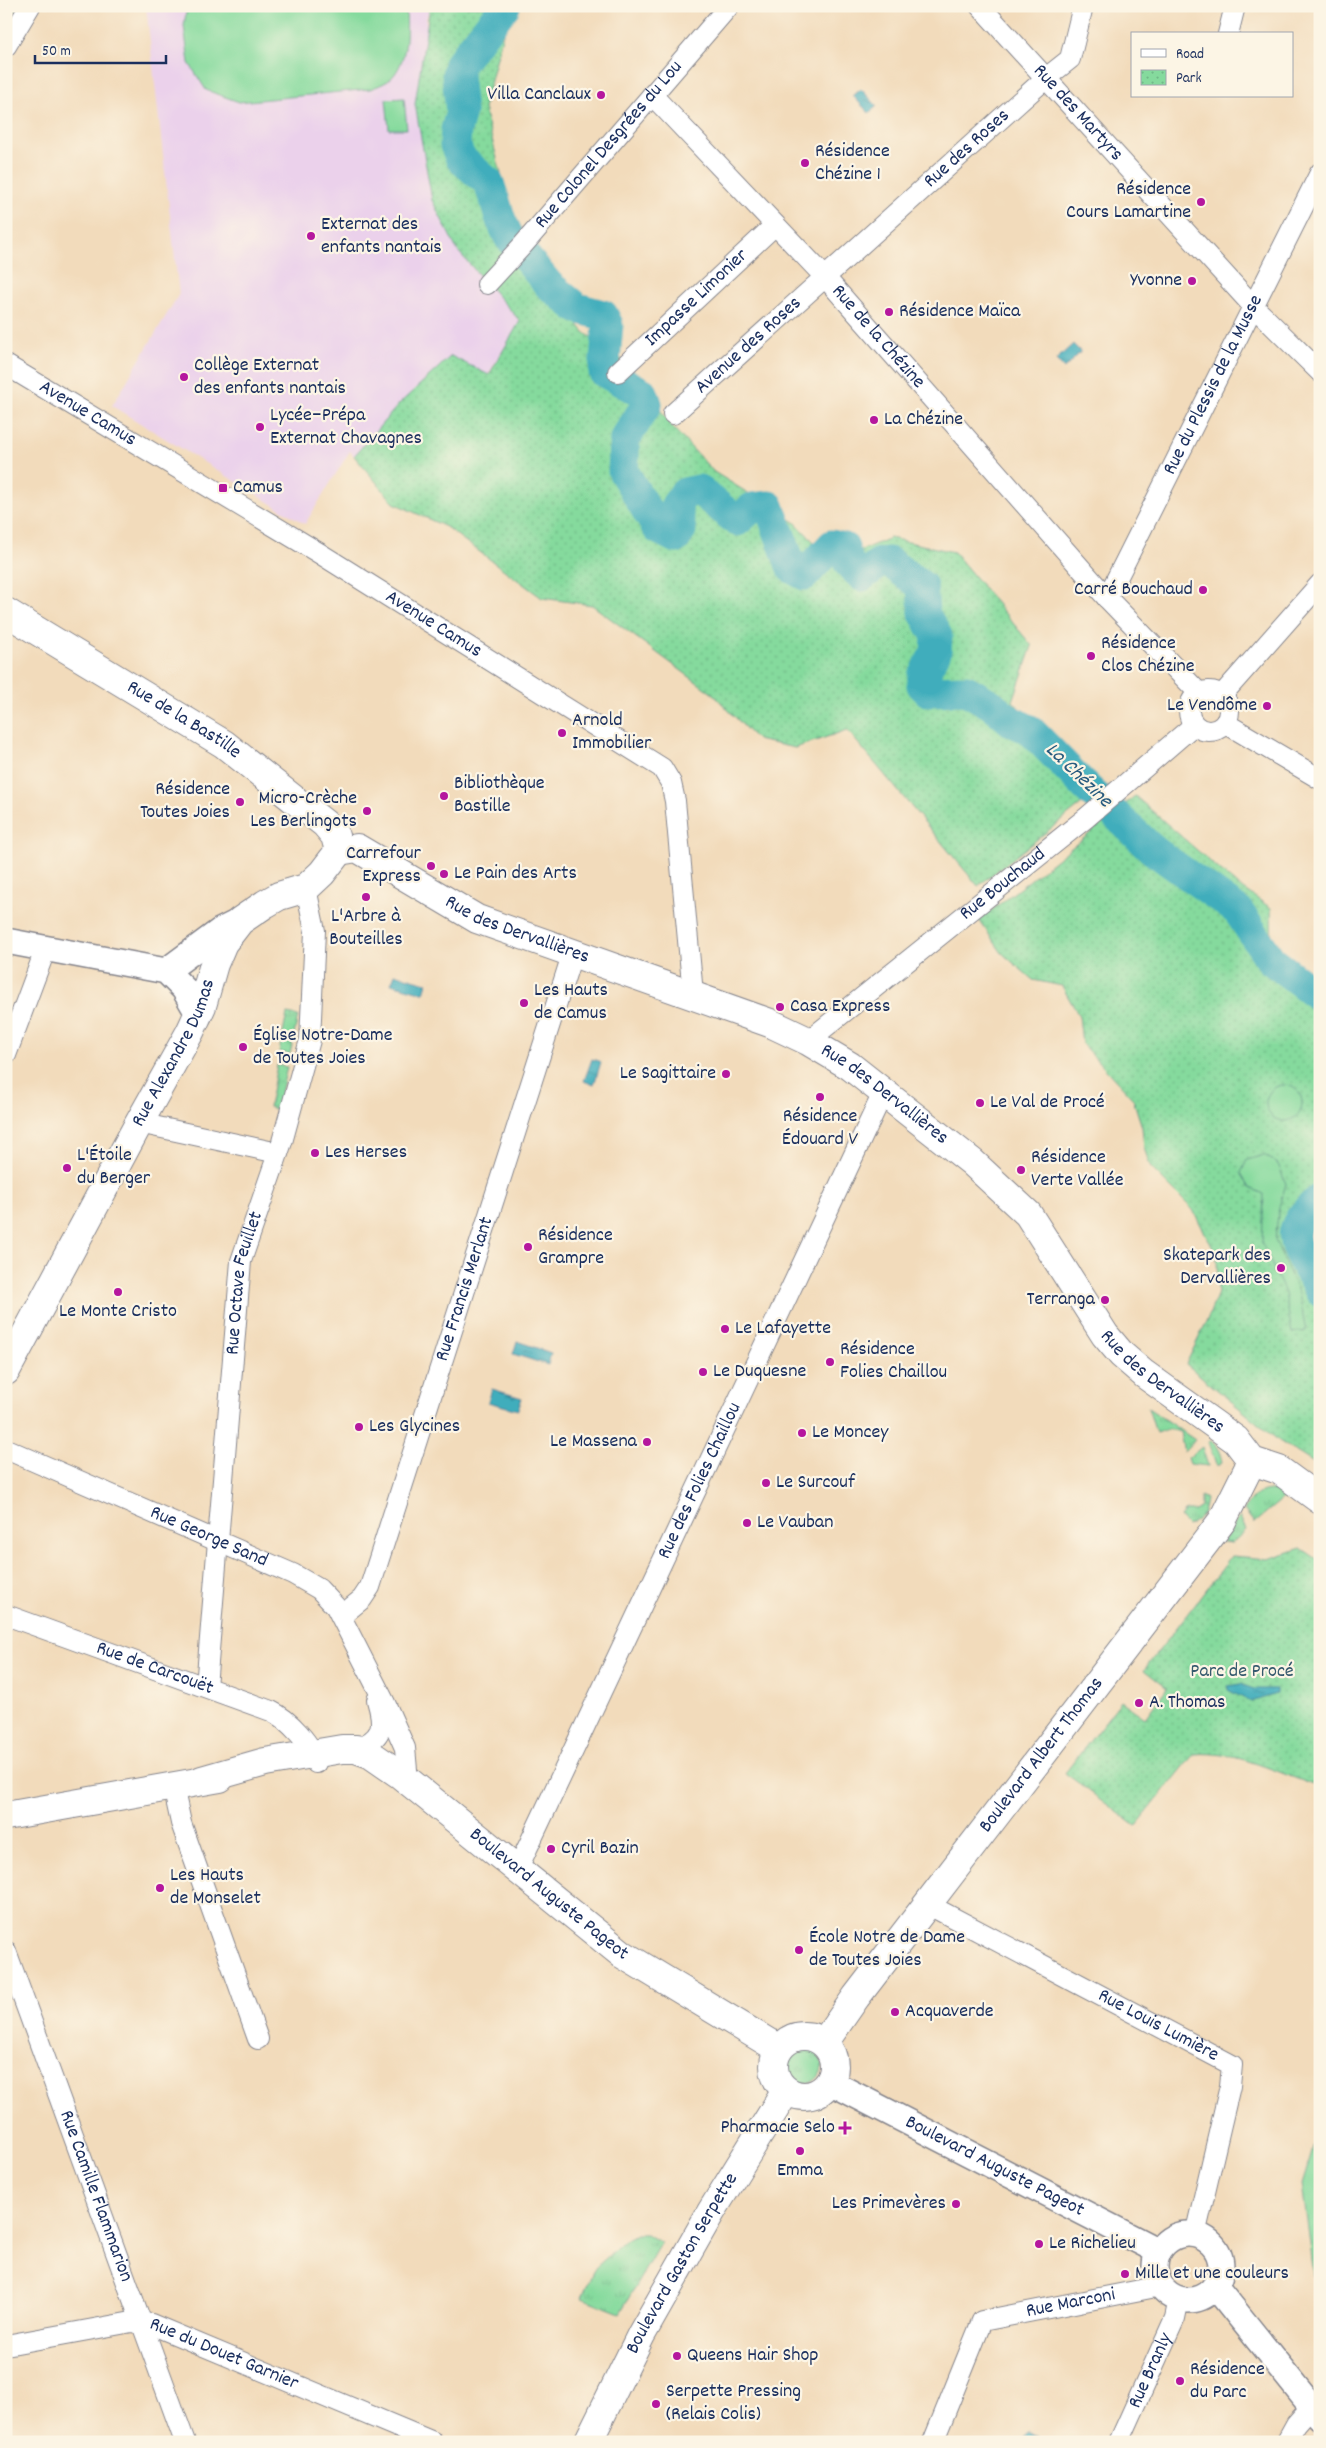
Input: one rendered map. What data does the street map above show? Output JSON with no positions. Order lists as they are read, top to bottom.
{
  "streets": {
    "main road": [
      "Rue de la Bastille",
      "Rue des Dervallières",
      "Rue Alexandre Dumas",
      "Boulevard Albert Thomas",
      "Boulevard Auguste Pageot",
      "Boulevard Gaston Serpette"
    ],
    "street": [
      "Rue des Martyrs",
      "Rue Colonel Desgrées du Lou",
      "Rue des Roses",
      "Impasse Limonier",
      "Rue de la Chézine",
      "Avenue des Roses",
      "Rue du Plessis de la Musse",
      "Avenue Camus",
      "Rue Bouchaud",
      "Rue Octave Feuillet",
      "Rue Francis Merlant",
      "Rue des Folies Chaillou",
      "Rue George Sand",
      "Rue de Carcouët",
      "Rue Louis Lumière",
      "Rue Camille Flammarion",
      "Rue Marconi",
      "Rue du Douet Garnier",
      "Rue Branly"
    ]
  },
  "crossings": [
    ["Rue des Martyrs", "Rue des Roses"],
    ["Rue des Martyrs", "Rue du Plessis de la Musse"],
    ["Rue Colonel Desgrées du Lou", "Rue de la Chézine"],
    ["Rue des Roses", "Rue de la Chézine"],
    ["Rue des Roses", "Avenue des Roses"],
    ["Impasse Limonier", "Rue de la Chézine"],
    ["Rue de la Chézine", "Avenue des Roses"],
    ["Rue de la Chézine", "Rue du Plessis de la Musse"],
    ["Rue de la Chézine", "Rue Bouchaud"],
    ["Avenue Camus", "Rue des Dervallières"],
    ["Rue de la Bastille", "Rue des Dervallières"],
    ["Rue de la Bastille", "Rue Alexandre Dumas"],
    ["Rue Bouchaud", "Rue des Dervallières"],
    ["Rue des Dervallières", "Rue Alexandre Dumas"],
    ["Rue des Dervallières", "Rue Francis Merlant"],
    ["Rue des Dervallières", "Rue des Folies Chaillou"],
    ["Rue des Dervallières", "Boulevard Albert Thomas"],
    ["Rue Alexandre Dumas", "Rue Octave Feuillet"],
    ["Rue Octave Feuillet", "Rue George Sand"],
    ["Rue Octave Feuillet", "Rue de Carcouët"],
    ["Rue Francis Merlant", "Rue George Sand"],
    ["Rue des Folies Chaillou", "Boulevard Auguste Pageot"],
    ["Rue George Sand", "Boulevard Auguste Pageot"],
    ["Boulevard Albert Thomas", "Boulevard Auguste Pageot"],
    ["Boulevard Albert Thomas", "Rue Louis Lumière"],
    ["Boulevard Albert Thomas", "Boulevard Gaston Serpette"],
    ["Boulevard Auguste Pageot", "Rue Louis Lumière"],
    ["Boulevard Auguste Pageot", "Boulevard Gaston Serpette"],
    ["Boulevard Auguste Pageot", "Rue Marconi"],
    ["Boulevard Auguste Pageot", "Rue Branly"],
    ["Rue Louis Lumière", "Rue Marconi"],
    ["Rue Louis Lumière", "Rue Branly"],
    ["Rue Camille Flammarion", "Rue du Douet Garnier"],
    ["Rue Marconi", "Rue Branly"]
  ],
  "water": ["La Chézine"],
  "parks": ["Parc de Procé"],
  "places": {
    "other": [
      "Villa Canclaux",
      "Résidence Chézine 1",
      "Résidence Cours Lamartine",
      "Externat des enfants nantais",
      "Yvonne",
      "Résidence Maïca",
      "Collège Externat des enfants nantais",
      "La Chézine",
      "Lycée–Prépa Externat Chavagnes",
      "Carré Bouchaud",
      "Résidence Clos Chézine",
      "Le Vendôme",
      "Arnold Immobilier",
      "Bibliothèque Bastille",
      "Résidence Toutes Joies",
      "Micro-Crèche Les Berlingots",
      "Carrefour Express",
      "Le Pain des Arts",
      "L'Arbre à Bouteilles",
      "Les Hauts de Camus",
      "Casa Express",
      "Église Notre-Dame de Toutes Joies",
      "Le Sagittaire",
      "Résidence Édouard V",
      "Le Val de Procé",
      "Les Herses",
      "L'Étoile du Berger",
      "Résidence Verte Vallée",
      "Résidence Grampre",
      "Skatepark des Dervallières",
      "Le Monte Cristo",
      "Terranga",
      "Le Lafayette",
      "Résidence Folies Chaillou",
      "Le Duquesne",
      "Les Glycines",
      "Le Moncey",
      "Le Massena",
      "Le Surcouf",
      "Le Vauban",
      "A. Thomas",
      "Cyril Bazin",
      "Les Hauts de Monselet",
      "École Notre de Dame de Toutes Joies",
      "Acquaverde",
      "Emma",
      "Les Primevères",
      "Le Richelieu",
      "Mille et une couleurs",
      "Queens Hair Shop",
      "Résidence du Parc",
      "Serpette Pressing (Relais Colis)"
    ],
    "transit": ["Camus"],
    "health": ["Pharmacie Selo"]
  },
  "legend": ["Road", "Park"],
  "scale_bar": "50 m"
}
